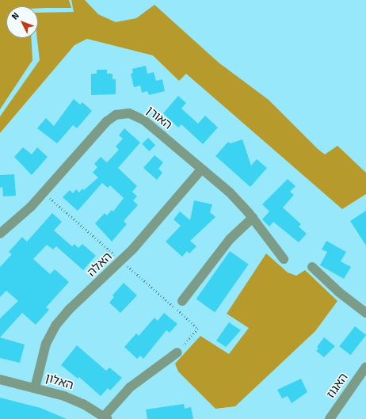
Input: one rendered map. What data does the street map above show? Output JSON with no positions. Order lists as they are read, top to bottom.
{
  "streets": {
    "street": [
      "האורן",
      "האלה",
      "האלון",
      "האגוז"
    ]
  },
  "crossings": [
    ["האורן", "האלה"],
    ["האלה", "האלון"]
  ],
  "north": "top left"
}
